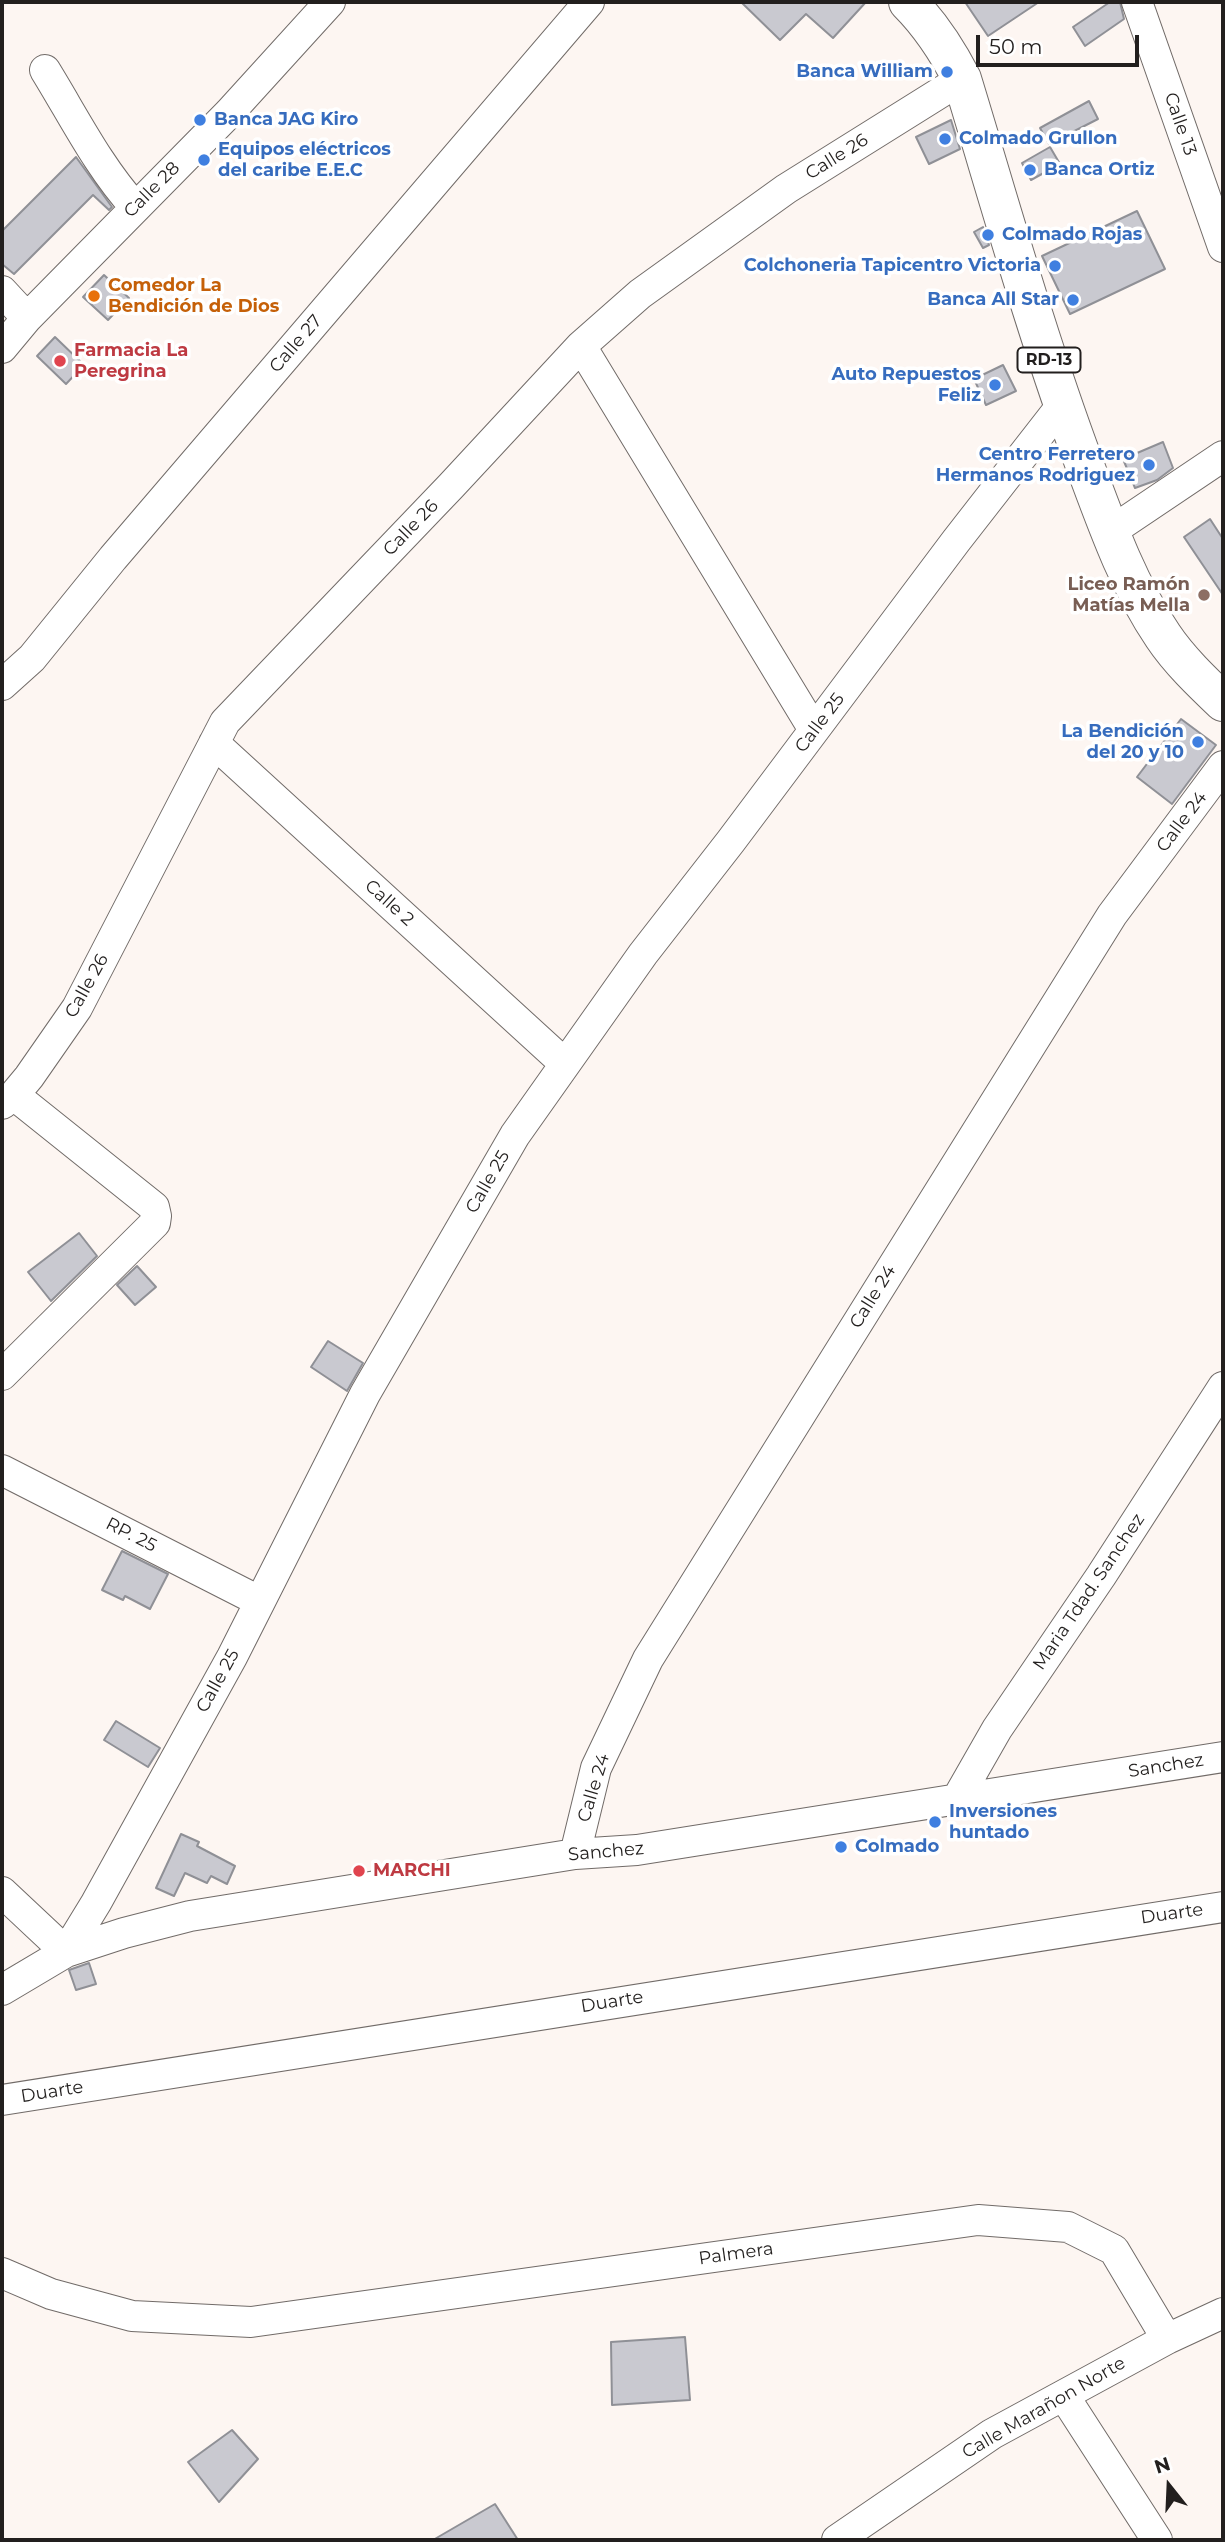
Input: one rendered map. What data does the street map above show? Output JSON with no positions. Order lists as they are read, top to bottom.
{
  "streets": {
    "main road": ["RD-13"],
    "street": [
      "Calle 13",
      "Calle 26",
      "Calle 28",
      "Calle 27",
      "Calle 25",
      "Calle 24",
      "Calle 2",
      "RP. 25",
      "Maria Tdad. Sanchez",
      "Sanchez",
      "Duarte",
      "Palmera",
      "Calle Marañon Norte"
    ]
  },
  "crossings": [
    ["Calle 26", "RD-13"],
    ["Calle 26", "Calle 2"],
    ["RD-13", "Calle 25"],
    ["Calle 25", "Calle 2"],
    ["Calle 25", "RP. 25"],
    ["Calle 25", "Sanchez"],
    ["Calle 24", "Sanchez"],
    ["Maria Tdad. Sanchez", "Sanchez"],
    ["Palmera", "Calle Marañon Norte"]
  ],
  "places": [
    "Banca William",
    "Banca JAG Kiro",
    "Colmado Grullon",
    "Equipos eléctricos del caribe E.E.C",
    "Banca Ortiz",
    "Colmado Rojas",
    "Colchoneria Tapicentro Victoria",
    "Comedor La Bendición de Dios",
    "Banca All Star",
    "Farmacia La Peregrina",
    "Auto Repuestos Feliz",
    "Centro Ferretero Hermanos Rodriguez",
    "Liceo Ramón Matías Mella",
    "La Bendición del 20 y 10",
    "Inversiones huntado",
    "Colmado",
    "MARCHI"
  ],
  "scale_bar": "50 m",
  "north": "top"
}
